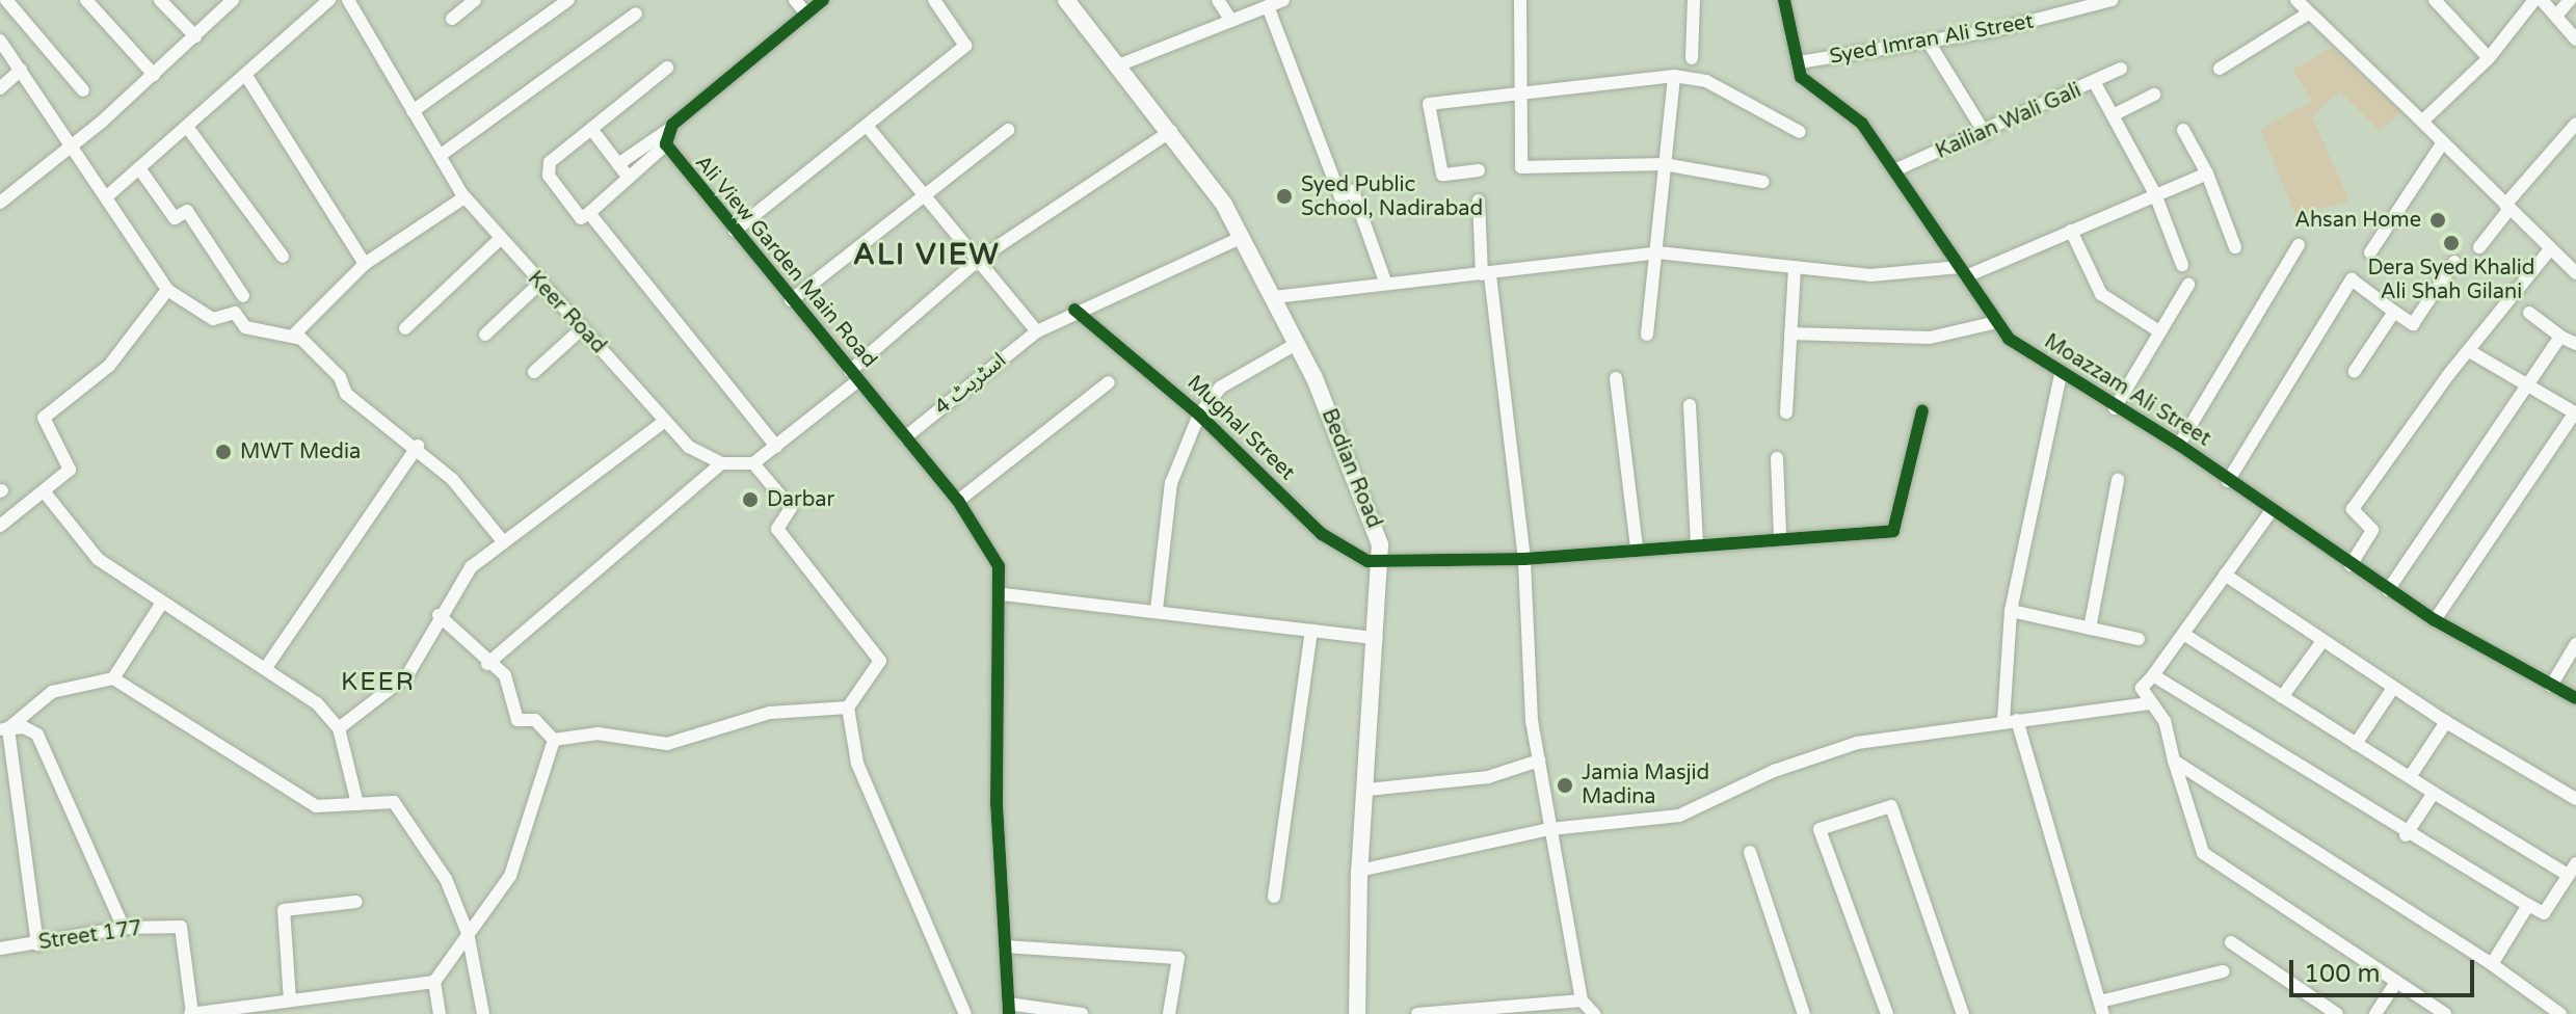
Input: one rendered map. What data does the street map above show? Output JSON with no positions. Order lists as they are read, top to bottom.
{
  "streets": {
    "main road": ["Bedian Road"],
    "street": [
      "Syed Imran Ali Street",
      "Kailian Wali Gali",
      "Ali View Garden Main Road",
      "Keer Road",
      "اسٹریٹ 4",
      "Moazzam Ali Street",
      "Mughal Street",
      "Street 177"
    ]
  },
  "crossings": [
    ["Syed Imran Ali Street", "Moazzam Ali Street"],
    ["Kailian Wali Gali", "Moazzam Ali Street"],
    ["Ali View Garden Main Road", "اسٹریٹ 4"],
    ["اسٹریٹ 4", "Mughal Street"],
    ["اسٹریٹ 4", "Bedian Road"],
    ["Mughal Street", "Bedian Road"]
  ],
  "districts": ["ALI VIEW", "KEER"],
  "places": [
    "Syed Public School, Nadirabad",
    "Ahsan Home",
    "Dera Syed Khalid Ali Shah Gilani",
    "MWT Media",
    "Darbar",
    "Jamia Masjid Madina"
  ],
  "scale_bar": "100 m"
}
